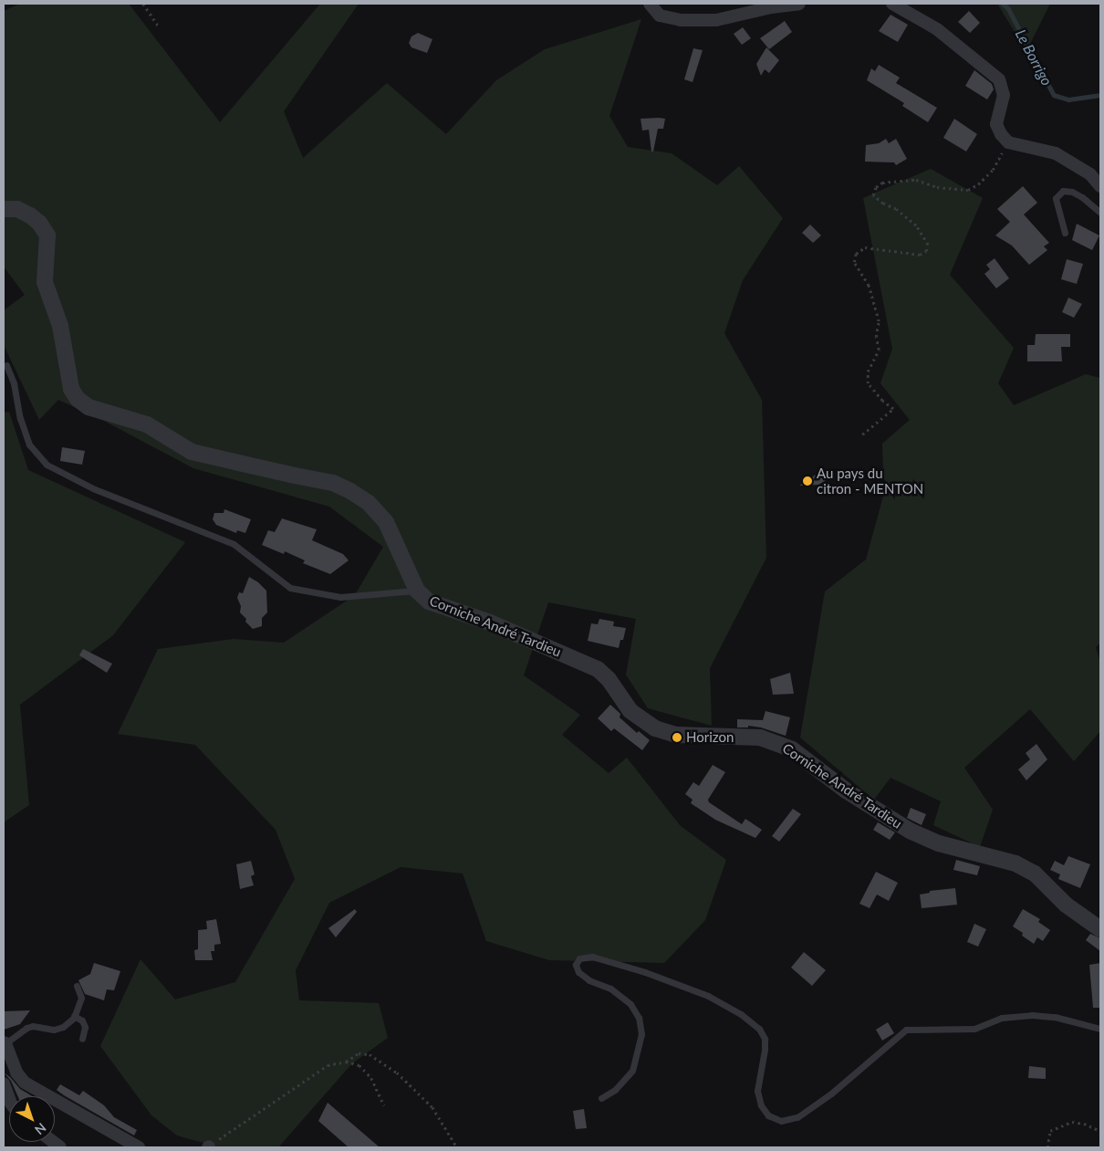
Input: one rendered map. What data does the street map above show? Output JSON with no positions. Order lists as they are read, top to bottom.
{
  "streets": {
    "street": ["Corniche André Tardieu"]
  },
  "water": ["Le Borrigo"],
  "places": ["Au pays du citron - MENTON", "Horizon"],
  "north": "bottom right"
}
